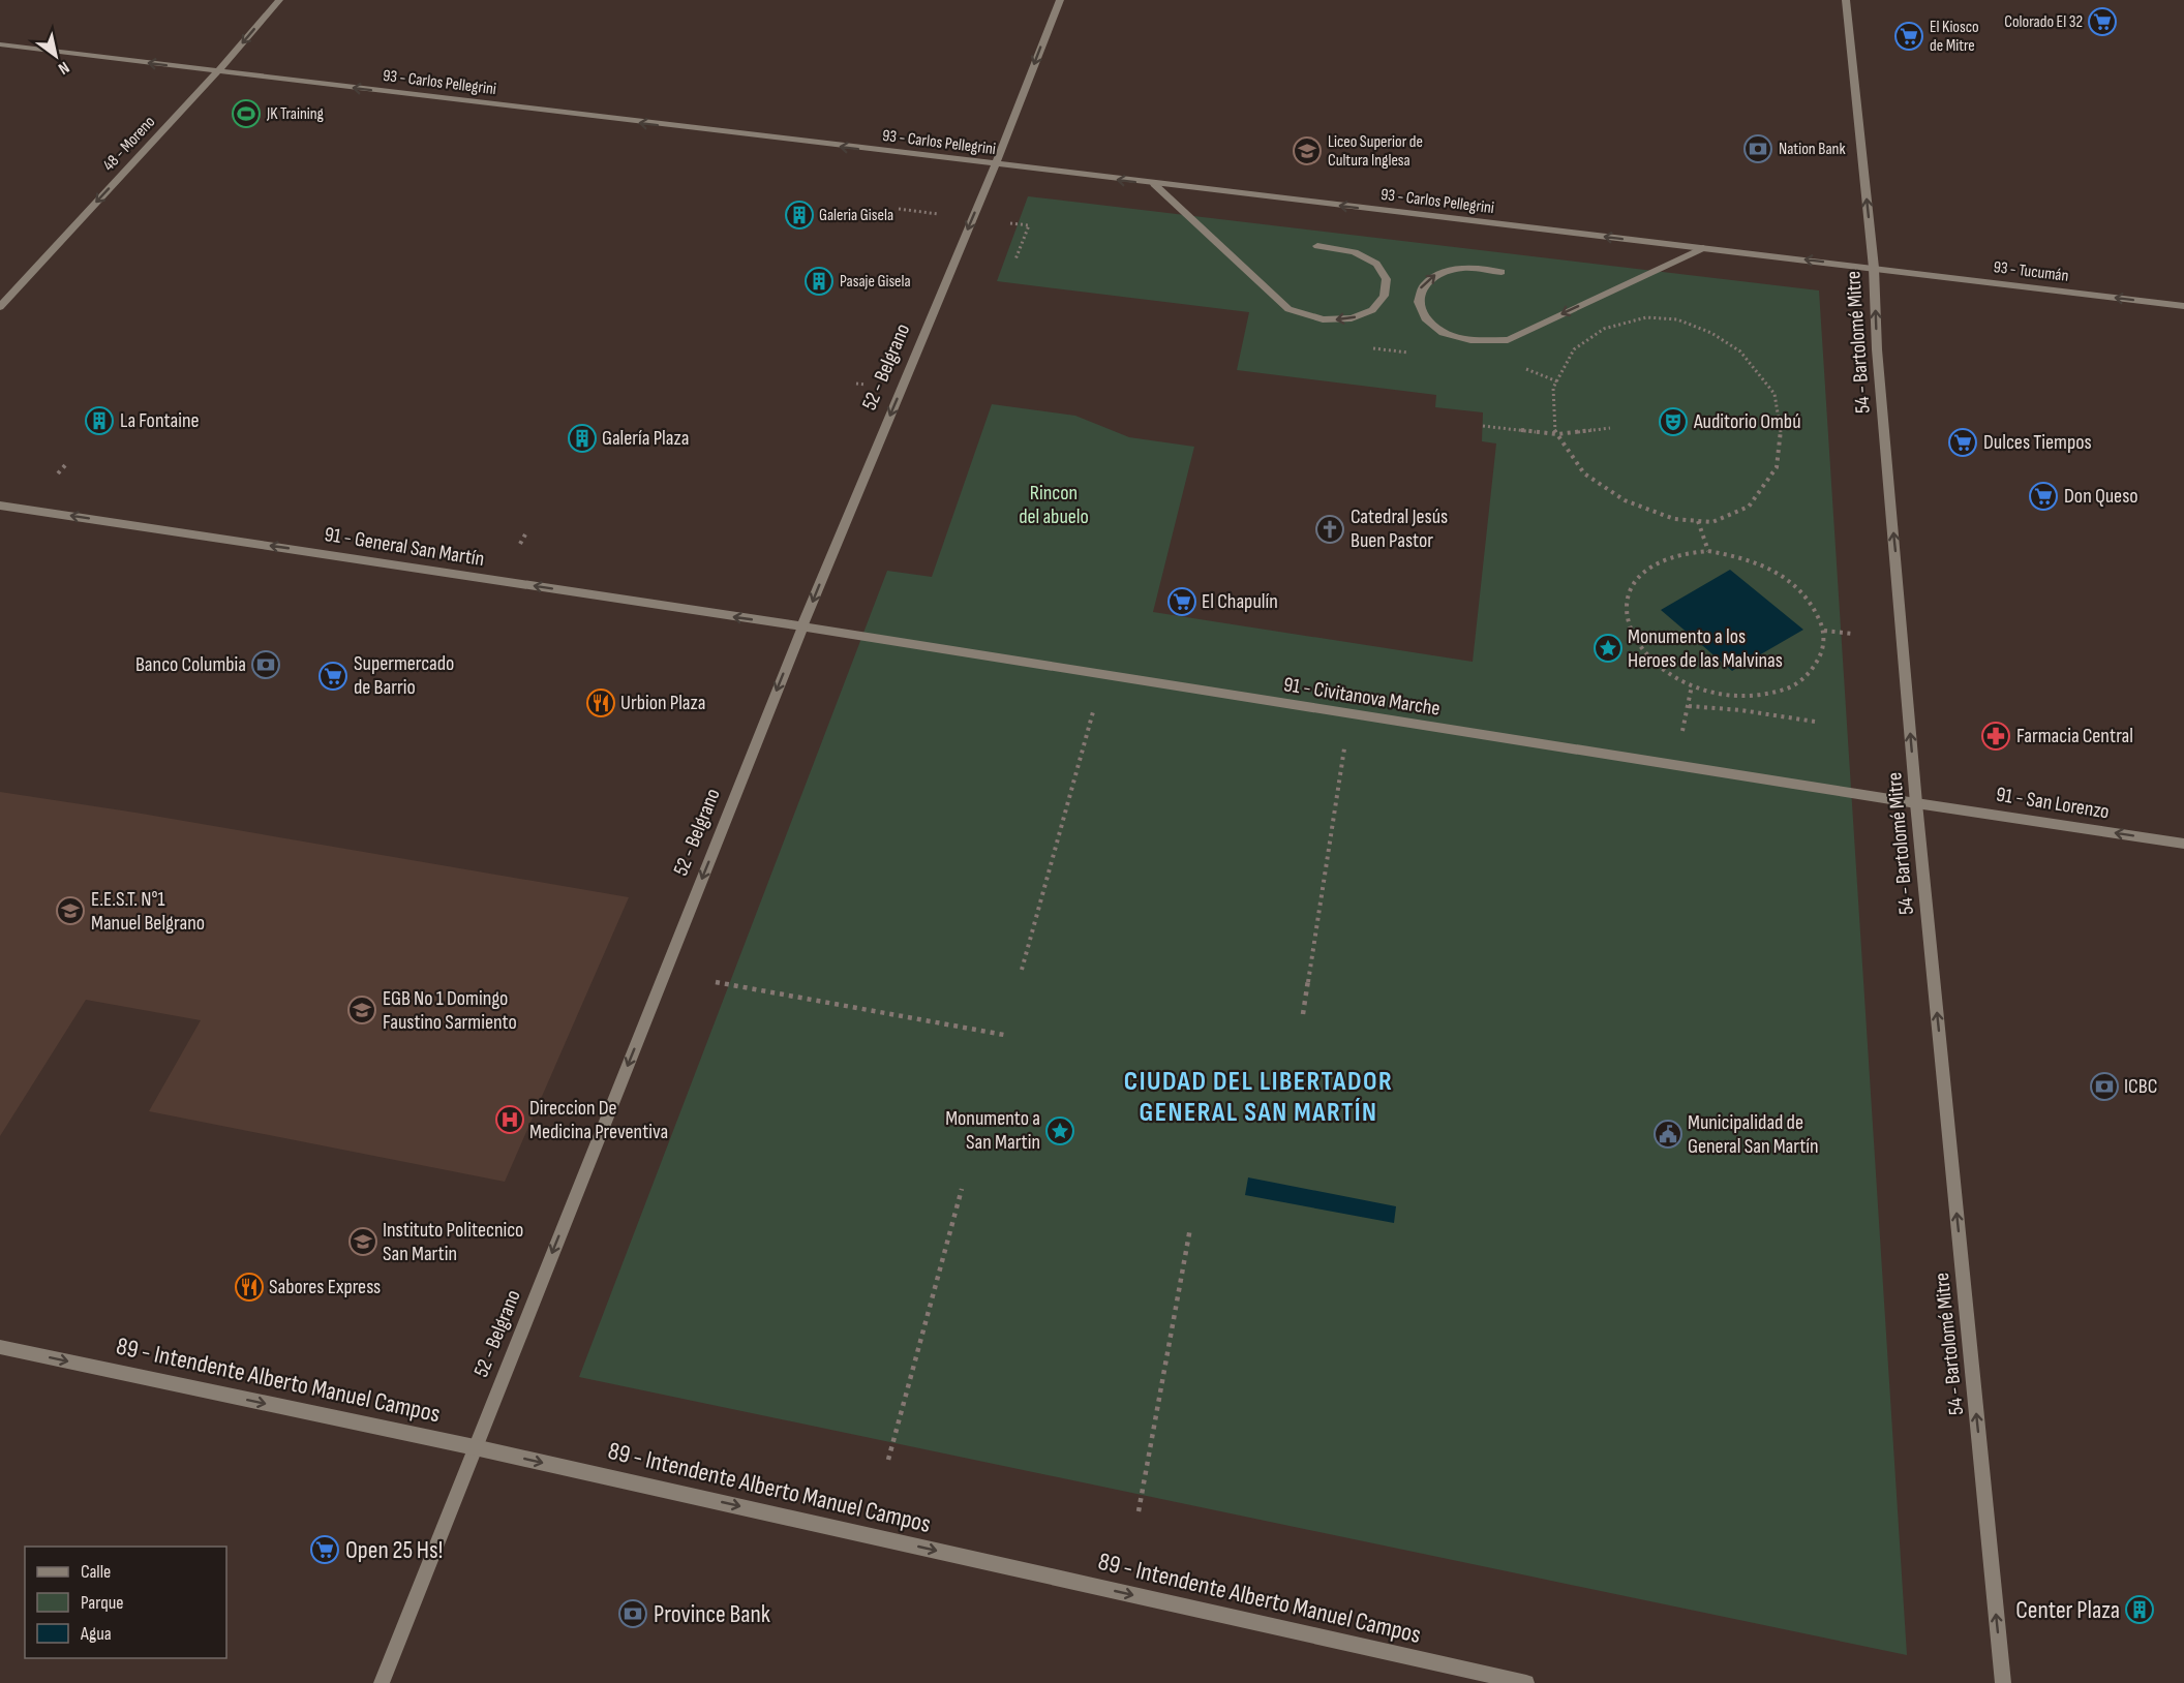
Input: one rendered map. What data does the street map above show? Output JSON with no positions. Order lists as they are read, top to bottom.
{
  "streets": {
    "street": [
      "93 - Carlos Pellegrini",
      "48 - Moreno",
      "93 - Tucumán",
      "54 - Bartolomé Mitre",
      "52 - Belgrano",
      "91 - General San Martín",
      "91 - Civitanova Marche",
      "91 - San Lorenzo",
      "89 - Intendente Alberto Manuel Campos"
    ]
  },
  "crossings": [
    ["93 - Carlos Pellegrini", "48 - Moreno"],
    ["93 - Carlos Pellegrini", "93 - Tucumán"],
    ["93 - Carlos Pellegrini", "54 - Bartolomé Mitre"],
    ["93 - Carlos Pellegrini", "52 - Belgrano"],
    ["93 - Tucumán", "54 - Bartolomé Mitre"],
    ["54 - Bartolomé Mitre", "91 - Civitanova Marche"],
    ["54 - Bartolomé Mitre", "91 - San Lorenzo"],
    ["52 - Belgrano", "91 - General San Martín"],
    ["52 - Belgrano", "91 - Civitanova Marche"],
    ["52 - Belgrano", "89 - Intendente Alberto Manuel Campos"],
    ["91 - General San Martín", "91 - Civitanova Marche"],
    ["91 - Civitanova Marche", "91 - San Lorenzo"]
  ],
  "one_way": [
    "93 - Carlos Pellegrini",
    "48 - Moreno",
    "93 - Tucumán",
    "54 - Bartolomé Mitre",
    "52 - Belgrano",
    "91 - General San Martín",
    "91 - San Lorenzo",
    "89 - Intendente Alberto Manuel Campos"
  ],
  "districts": ["CIUDAD DEL LIBERTADOR GENERAL SAN MARTÍN"],
  "parks": ["Rincon del abuelo"],
  "places": {
    "supermarket": [
      "Colorado El 32",
      "El Kiosco de Mitre",
      "Dulces Tiempos",
      "Don Queso",
      "El Chapulín",
      "Supermercado de Barrio",
      "Open 25 Hs!"
    ],
    "sports": ["JK Training"],
    "bank": [
      "Nation Bank",
      "Banco Columbia",
      "ICBC",
      "Province Bank"
    ],
    "school or university": [
      "Liceo Superior de Cultura Inglesa",
      "E.E.S.T. N°1 Manuel Belgrano",
      "EGB No 1 Domingo Faustino Sarmiento",
      "Instituto Politecnico San Martin"
    ],
    "building": [
      "Galeria Gisela",
      "Pasaje Gisela",
      "La Fontaine",
      "Galería Plaza",
      "Center Plaza"
    ],
    "theatre": ["Auditorio Ombú"],
    "church": ["Catedral Jesús Buen Pastor"],
    "place": ["Monumento a los Heroes de las Malvinas", "Monumento a San Martin"],
    "restaurant": ["Urbion Plaza", "Sabores Express"],
    "pharmacy": ["Farmacia Central"],
    "hospital": ["Direccion De Medicina Preventiva"],
    "public building": ["Municipalidad de General San Martín"]
  },
  "legend": ["Calle", "Parque", "Agua"],
  "north": "bottom right"
}
